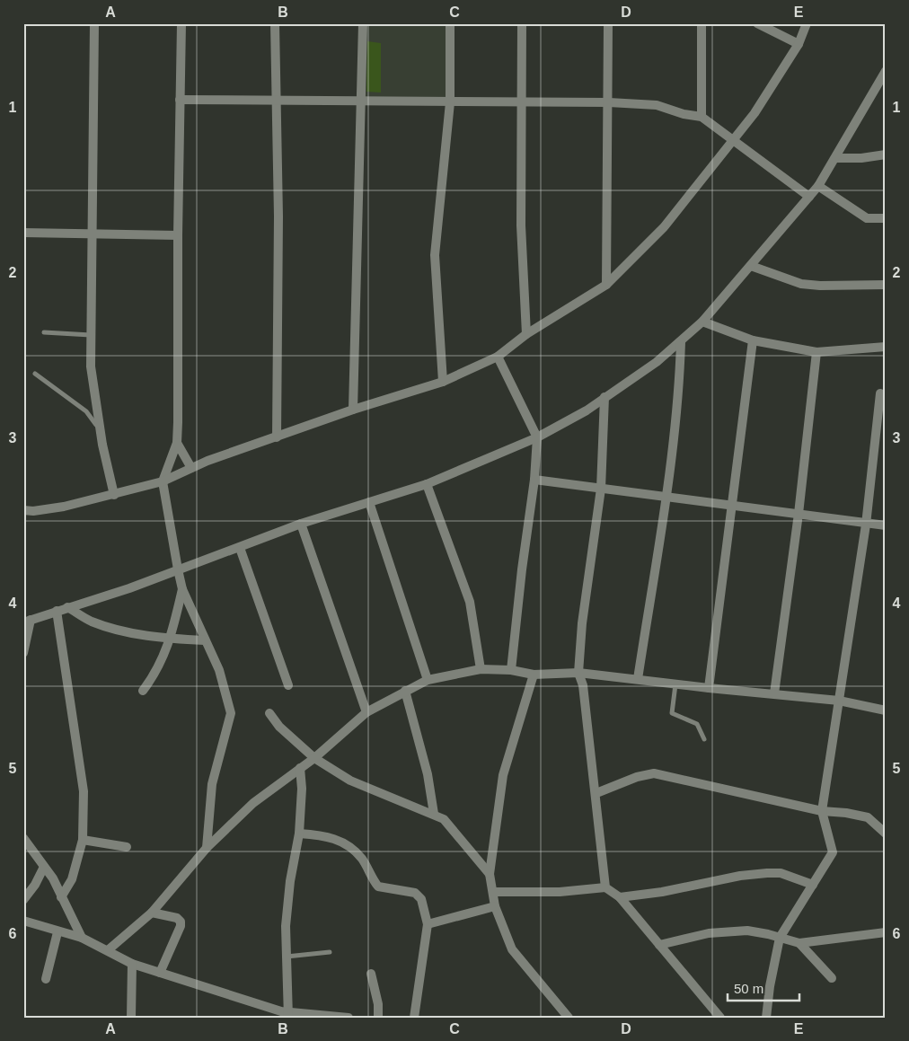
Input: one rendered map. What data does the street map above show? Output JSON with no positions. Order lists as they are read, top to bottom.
{
  "scale_bar": "50 m",
  "grid": {
    "columns": [
      "A",
      "B",
      "C",
      "D",
      "E"
    ],
    "rows": [
      "1",
      "2",
      "3",
      "4",
      "5",
      "6"
    ]
  }
}
